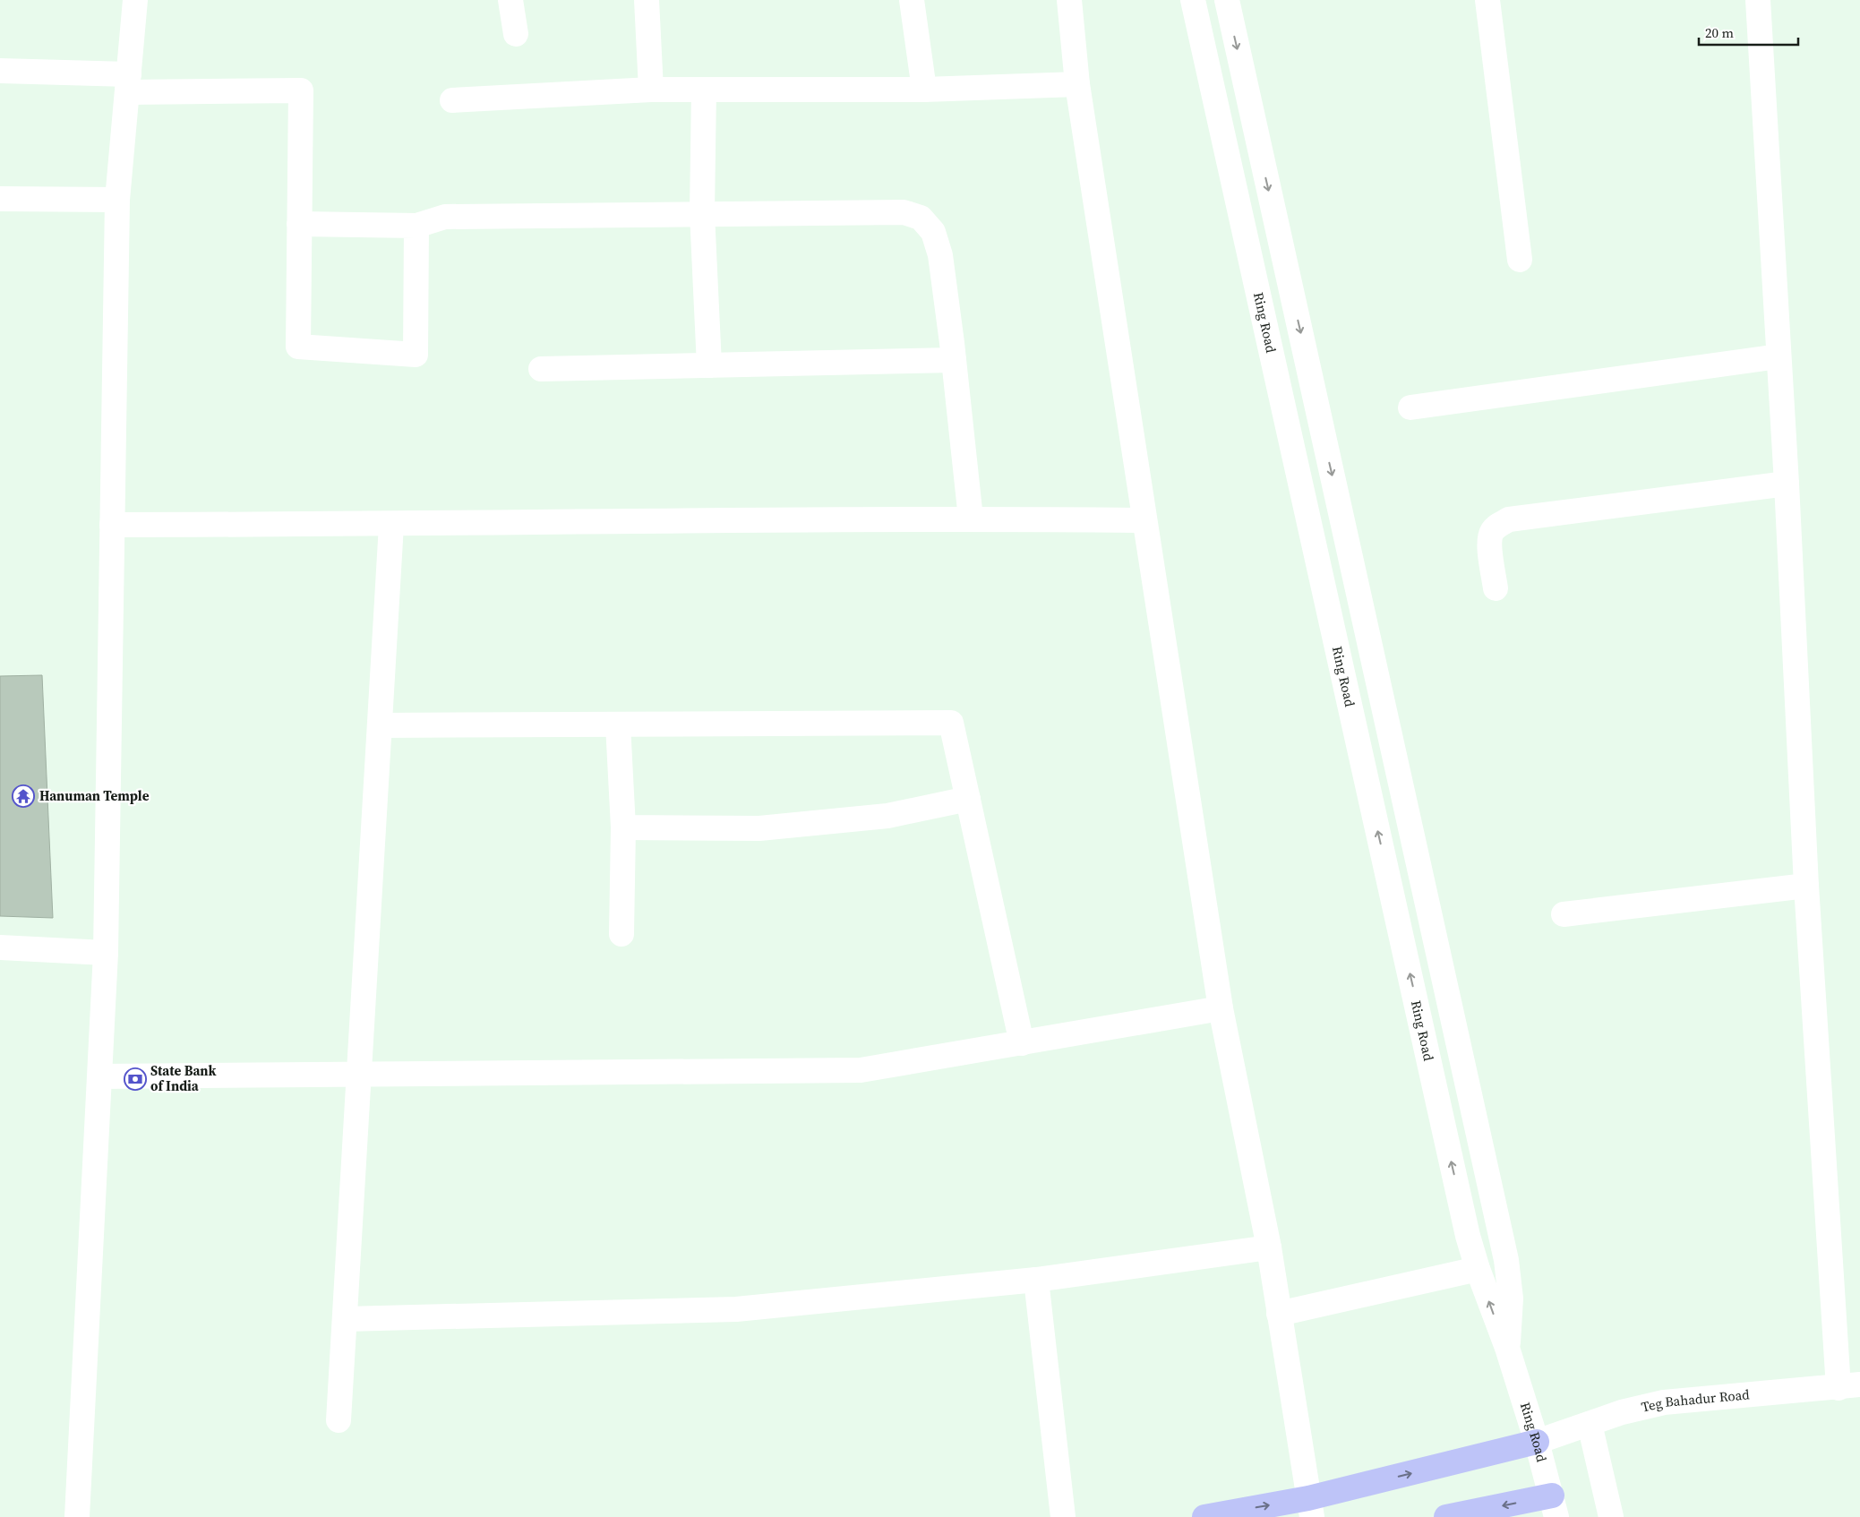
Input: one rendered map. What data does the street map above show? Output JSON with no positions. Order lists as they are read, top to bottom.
{
  "streets": {
    "street": ["Ring Road", "Teg Bahadur Road"]
  },
  "crossings": [
    ["Ring Road", "Teg Bahadur Road"]
  ],
  "places": {
    "temple": ["Hanuman Temple"],
    "bank": ["State Bank of India"]
  },
  "scale_bar": "20 m"
}
